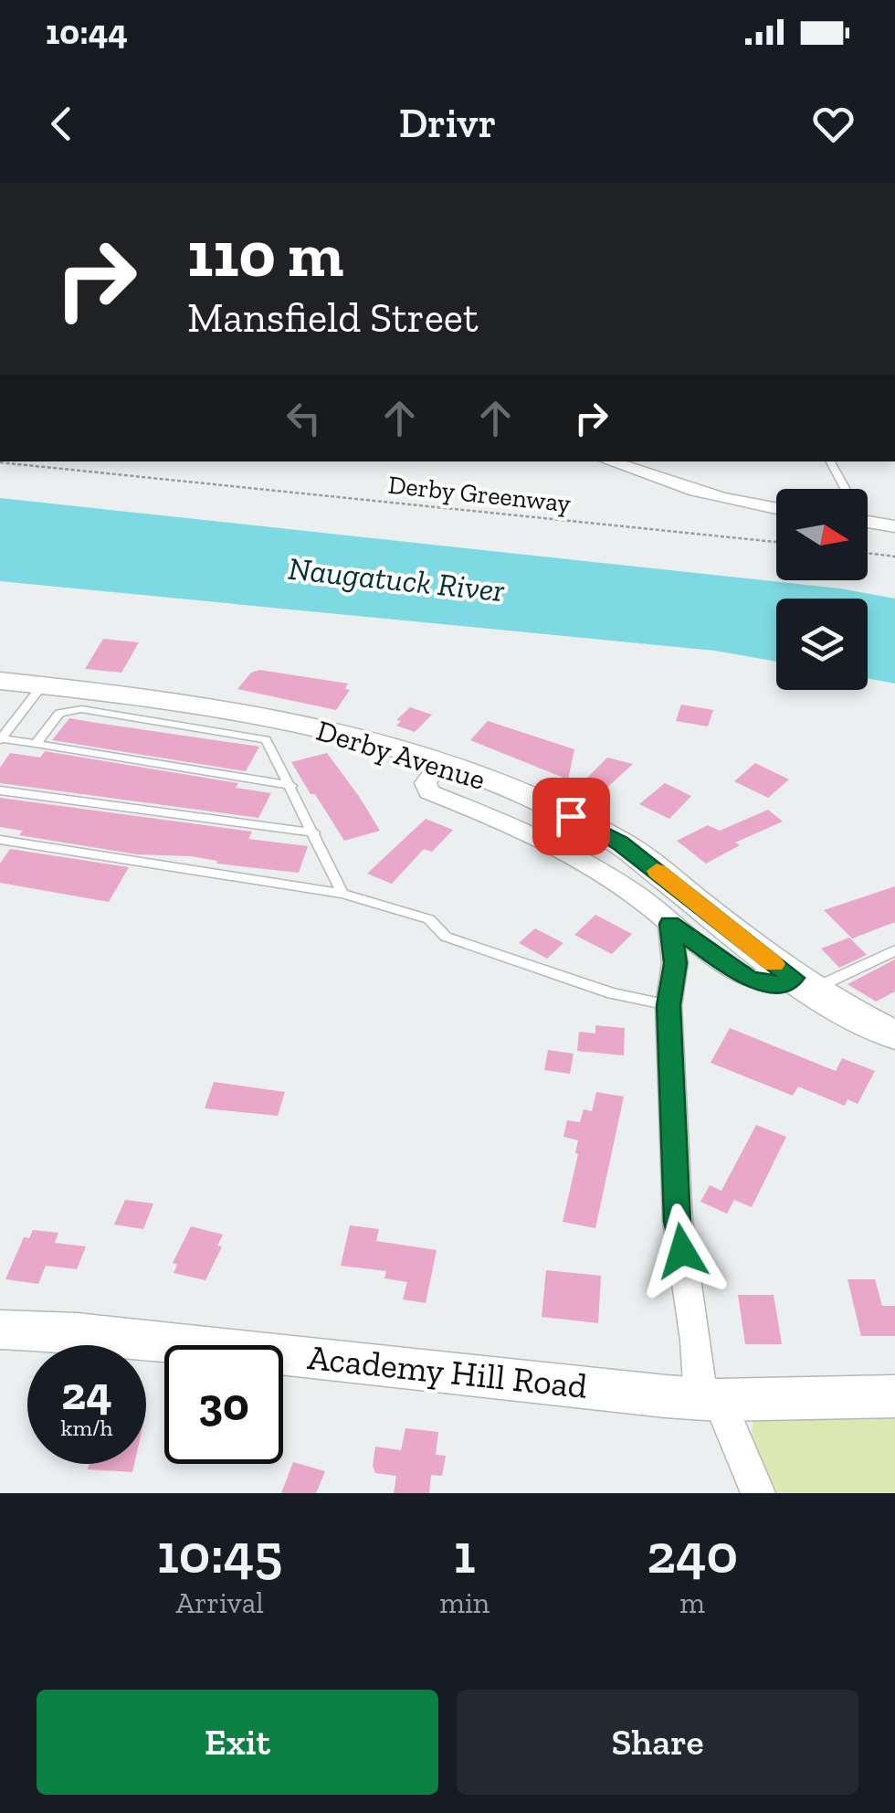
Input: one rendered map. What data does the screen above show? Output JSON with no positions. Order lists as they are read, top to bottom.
{
  "streets": {
    "main road": ["Derby Avenue", "Academy Hill Road"],
    "path": ["Derby Greenway"]
  },
  "water": ["Naugatuck River"],
  "north": "right",
  "page": {
    "status": "10:44",
    "header": "Drivr",
    "turn": ["110 m", "Mansfield Street"],
    "speed": "24 km/h",
    "limit": "30",
    "eta": [
      "10:45",
      "Arrival",
      "1",
      "min",
      "240",
      "m"
    ],
    "buttons": ["Exit", "Share"]
  }
}
